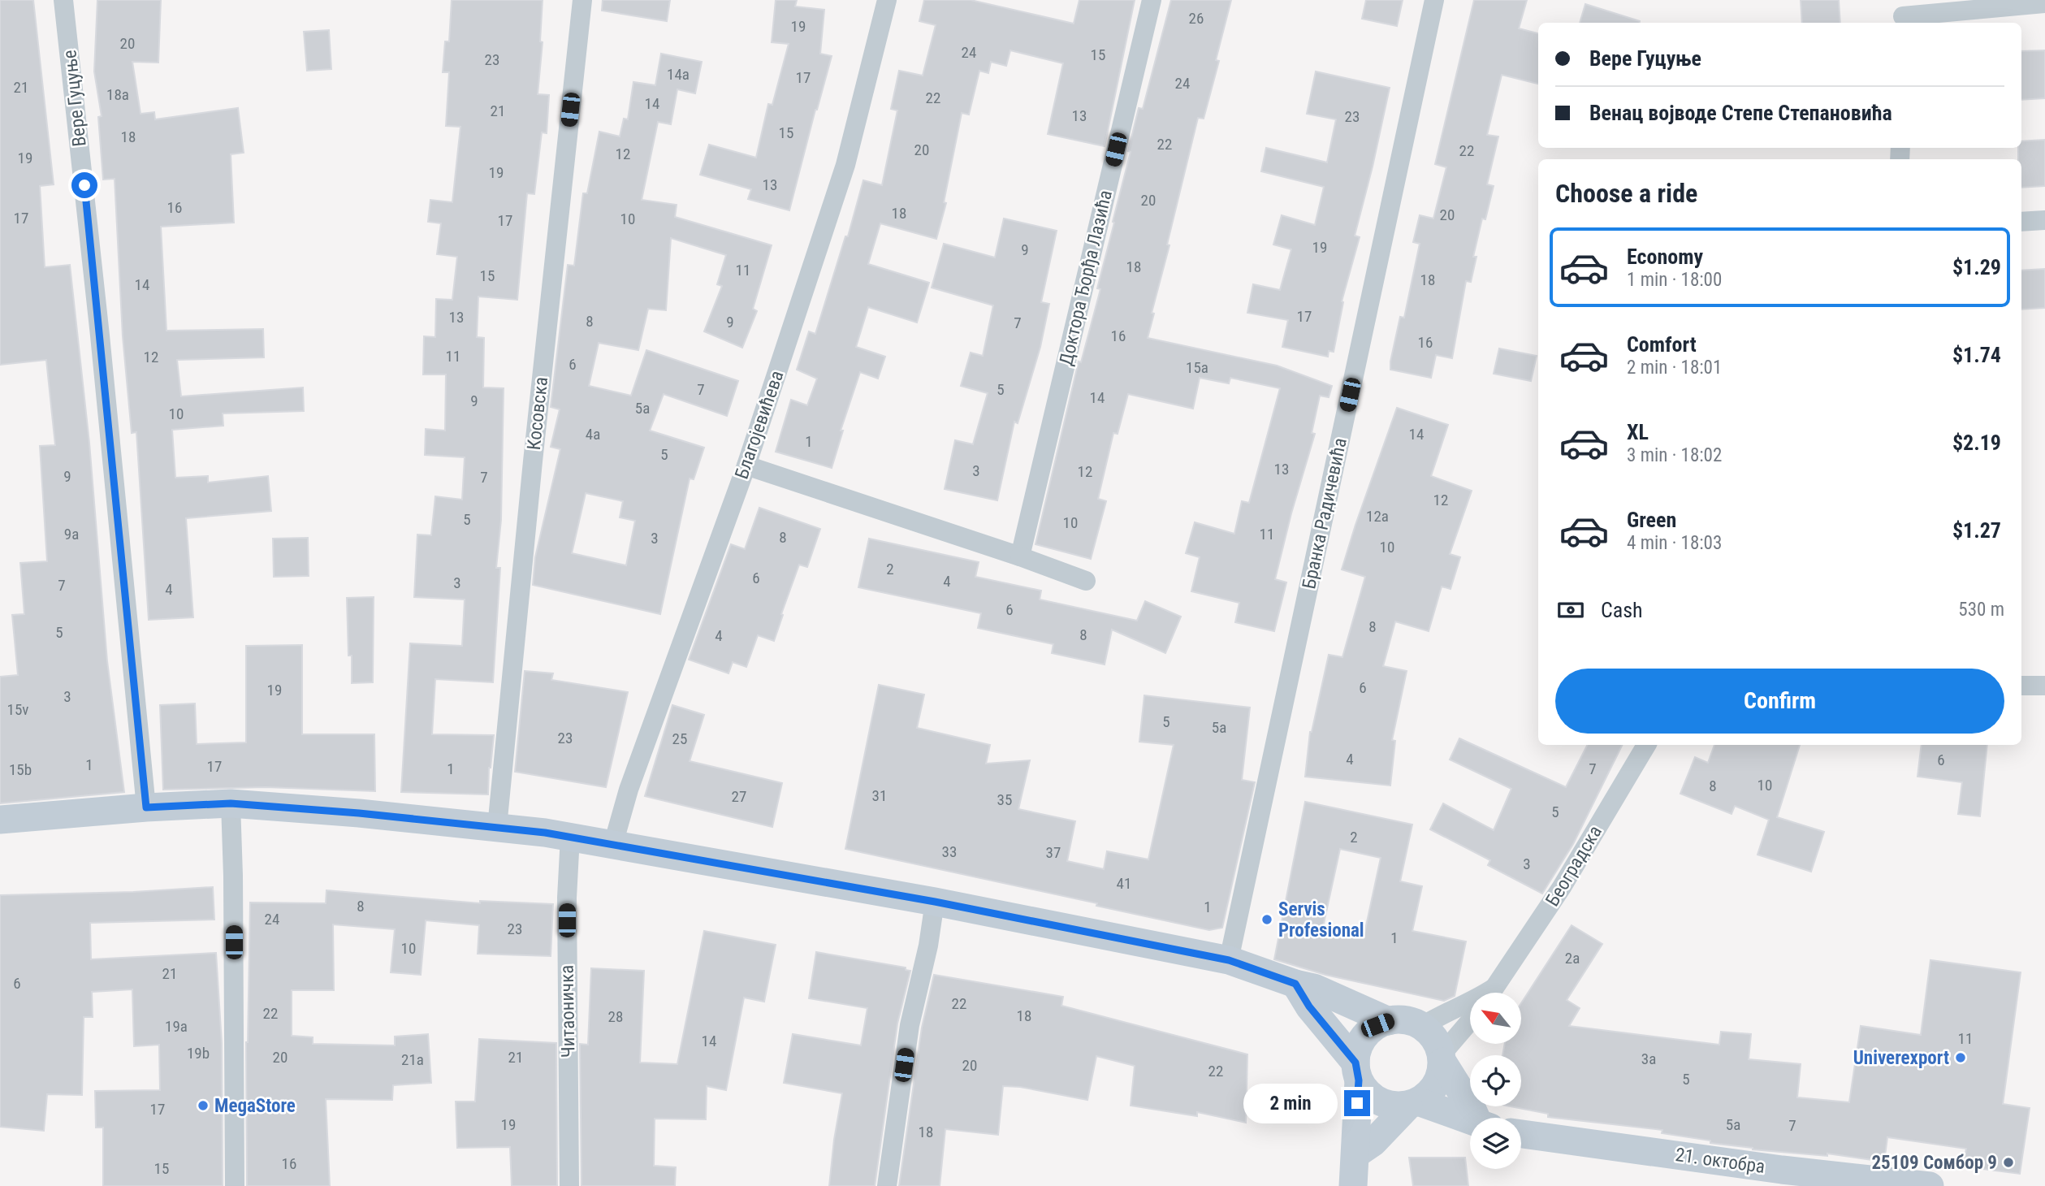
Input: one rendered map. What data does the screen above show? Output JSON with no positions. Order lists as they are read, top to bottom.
{
  "streets": {
    "main road": ["21. октобра"],
    "street": [
      "Вере Гуцуње",
      "Доктора Ђорђа Лазића",
      "Косовска",
      "Благојевићева",
      "Бранка Радичевића",
      "Београдска",
      "Читаоничка"
    ]
  },
  "places": [
    "Servis Profesional",
    "Univerexport",
    "MegaStore",
    "25109 Сомбор 9"
  ],
  "house_numbers": [
    "26",
    "19",
    "20",
    "24",
    "15",
    "23",
    "14a",
    "17",
    "24",
    "21",
    "18a",
    "22",
    "14",
    "21",
    "13",
    "23",
    "15",
    "18",
    "22",
    "20",
    "22",
    "12",
    "19",
    "19",
    "13",
    "20",
    "16",
    "18",
    "20",
    "17",
    "10",
    "17",
    "19",
    "9",
    "18",
    "11",
    "15",
    "18",
    "14",
    "17",
    "13",
    "8",
    "9",
    "7",
    "16",
    "16",
    "11",
    "12",
    "6",
    "15a",
    "7",
    "5",
    "14",
    "9",
    "5a",
    "10",
    "4a",
    "14",
    "1",
    "5",
    "13",
    "3",
    "12",
    "9",
    "7",
    "12",
    "12a",
    "5",
    "10",
    "9a",
    "11",
    "8",
    "3",
    "10",
    "2",
    "6",
    "4",
    "3",
    "7",
    "4",
    "6",
    "8",
    "5",
    "8",
    "4",
    "6",
    "19",
    "3",
    "15v",
    "5",
    "5a",
    "23",
    "25",
    "4",
    "6",
    "1",
    "17",
    "1",
    "7",
    "15b",
    "10",
    "8",
    "31",
    "27",
    "35",
    "5",
    "2",
    "33",
    "37",
    "3",
    "41",
    "8",
    "1",
    "24",
    "23",
    "1",
    "10",
    "2a",
    "21",
    "6",
    "22",
    "22",
    "18",
    "28",
    "19a",
    "11",
    "14",
    "19b",
    "20",
    "21",
    "3a",
    "21a",
    "20",
    "22",
    "5",
    "17",
    "19",
    "5a",
    "7",
    "18",
    "16",
    "15"
  ],
  "north": "top left",
  "page": {
    "banner": ["Вере Гуцуње", "Венац војводе Степе Степановића"],
    "heading": "Choose a ride",
    "list": [
      {
        "name": "Economy",
        "note": "1 min · 18:00",
        "value": "$1.29"
      },
      {
        "name": "Comfort",
        "note": "2 min · 18:01",
        "value": "$1.74"
      },
      {
        "name": "XL",
        "note": "3 min · 18:02",
        "value": "$2.19"
      },
      {
        "name": "Green",
        "note": "4 min · 18:03",
        "value": "$1.27"
      }
    ],
    "pay": ["Cash", "530 m"],
    "buttons": "Confirm",
    "bubble": "2 min"
  }
}
